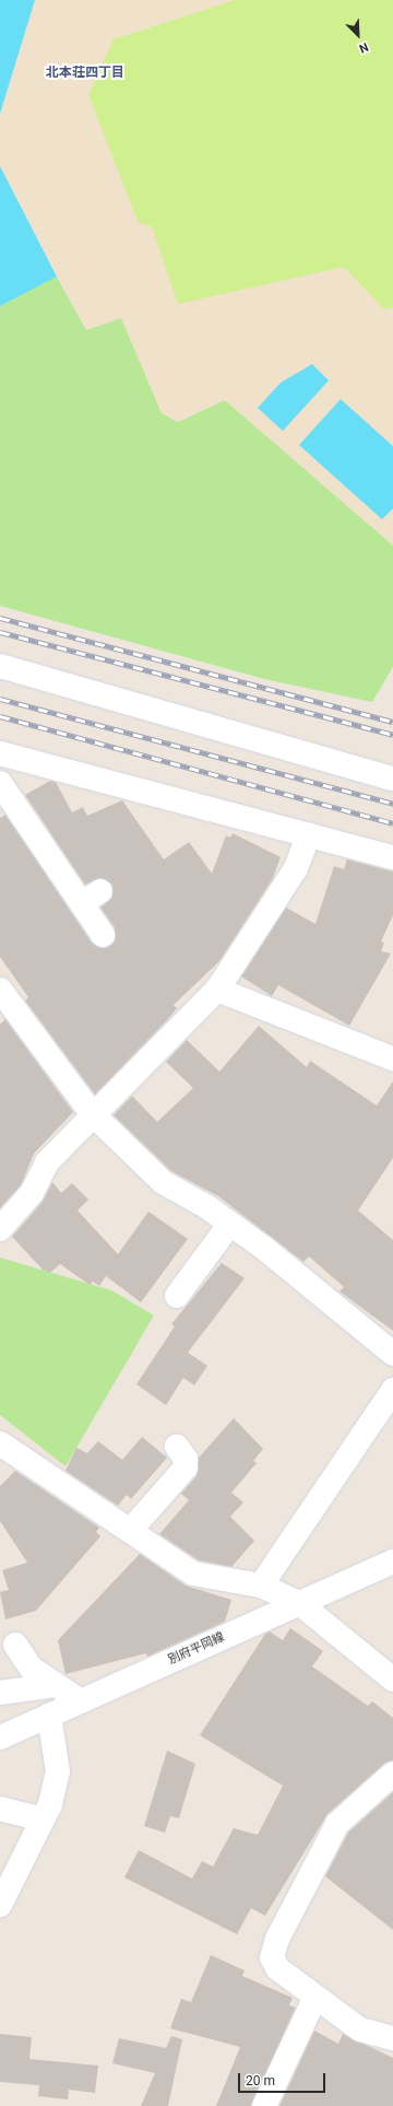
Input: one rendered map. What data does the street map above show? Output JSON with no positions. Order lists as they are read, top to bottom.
{
  "streets": {
    "street": ["別府平岡線"]
  },
  "districts": ["北本荘四丁目"],
  "scale_bar": "20 m",
  "north": "bottom right"
}
